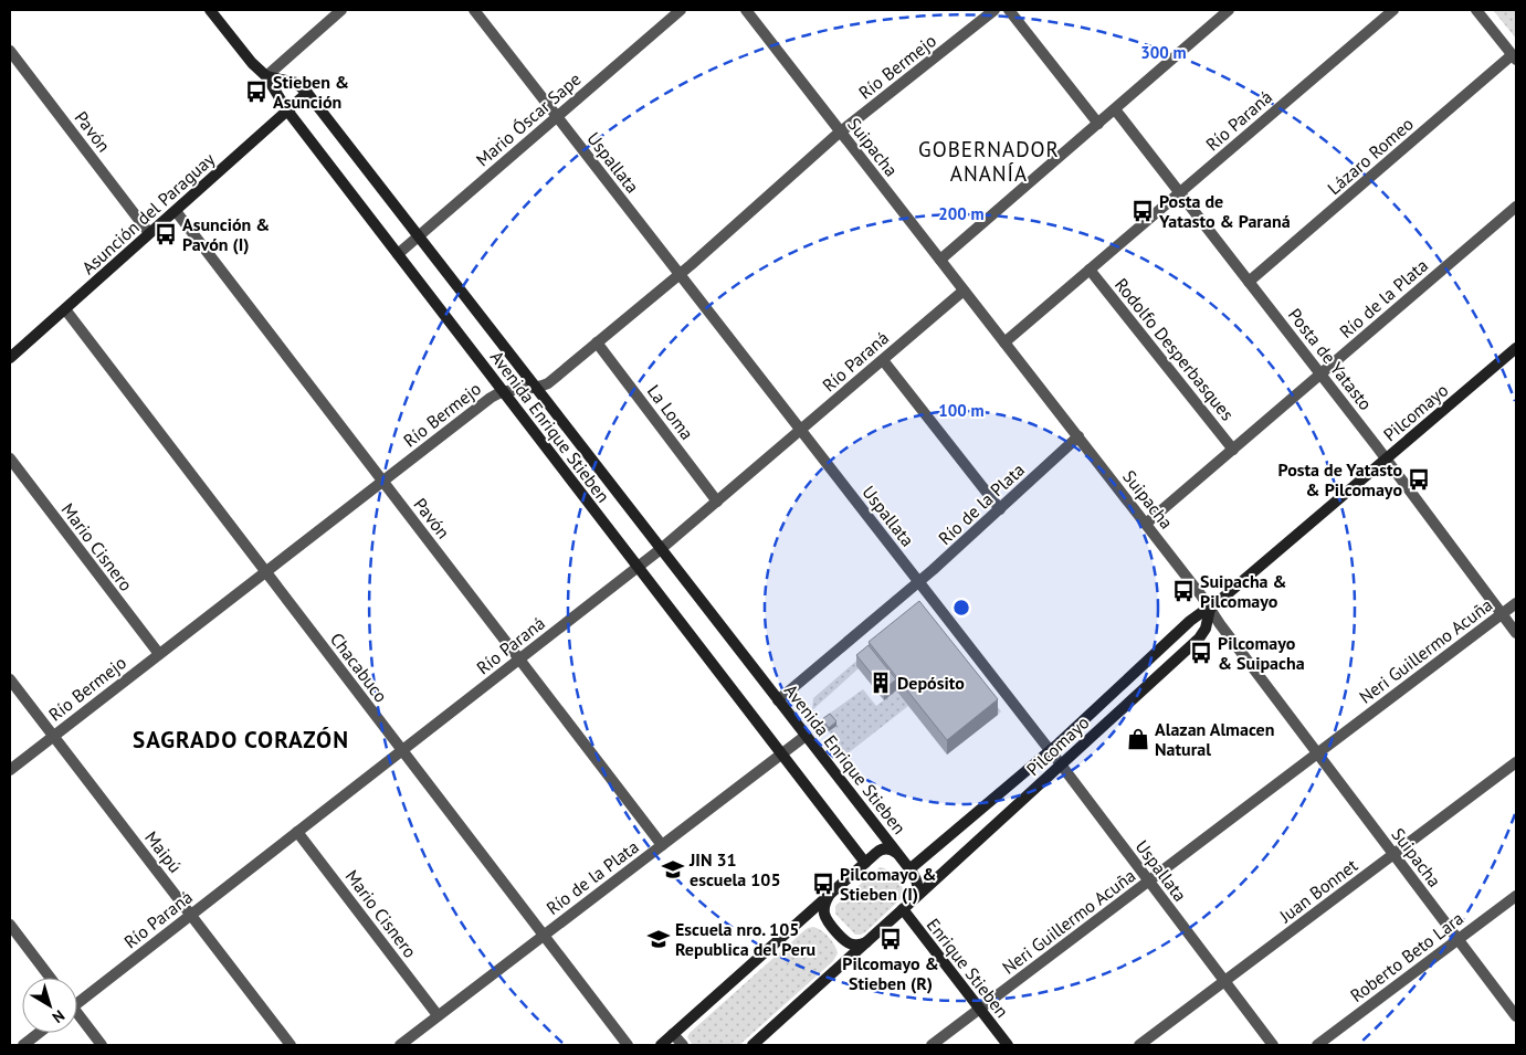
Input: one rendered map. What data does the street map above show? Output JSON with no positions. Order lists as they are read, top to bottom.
{
  "streets": {
    "main road": [
      "Asunción del Paraguay",
      "Pilcomayo",
      "Avenida Enrique Stieben",
      "Enrique Stieben"
    ],
    "street": [
      "Río Bermejo",
      "Mario Óscar Sape",
      "Río Paraná",
      "Pavón",
      "Suipacha",
      "Lázaro Romeo",
      "Uspallata",
      "Río de la Plata",
      "Rodolfo Desperbasques",
      "Posta de Yatasto",
      "La Loma",
      "Mario Cisnero",
      "Neri Guillermo Acuña",
      "Chacabuco",
      "Maipú",
      "Juan Bonnet",
      "Roberto Beto Lara"
    ]
  },
  "crossings": [
    ["Río Bermejo", "Pavón"],
    ["Río Bermejo", "Suipacha"],
    ["Río Bermejo", "Uspallata"],
    ["Río Bermejo", "La Loma"],
    ["Río Bermejo", "Avenida Enrique Stieben"],
    ["Río Bermejo", "Mario Cisnero"],
    ["Río Bermejo", "Chacabuco"],
    ["Río Bermejo", "Maipú"],
    ["Mario Óscar Sape", "Uspallata"],
    ["Mario Óscar Sape", "Avenida Enrique Stieben"],
    ["Río Paraná", "Pavón"],
    ["Río Paraná", "Suipacha"],
    ["Río Paraná", "Uspallata"],
    ["Río Paraná", "Rodolfo Desperbasques"],
    ["Río Paraná", "Posta de Yatasto"],
    ["Río Paraná", "La Loma"],
    ["Río Paraná", "Avenida Enrique Stieben"],
    ["Río Paraná", "Mario Cisnero"],
    ["Río Paraná", "Chacabuco"],
    ["Río Paraná", "Maipú"],
    ["Pavón", "Asunción del Paraguay"],
    ["Pavón", "Río de la Plata"],
    ["Suipacha", "Río de la Plata"],
    ["Suipacha", "Pilcomayo"],
    ["Suipacha", "Neri Guillermo Acuña"],
    ["Suipacha", "Juan Bonnet"],
    ["Suipacha", "Roberto Beto Lara"],
    ["Lázaro Romeo", "Posta de Yatasto"],
    ["Uspallata", "Río de la Plata"],
    ["Uspallata", "Pilcomayo"],
    ["Uspallata", "Neri Guillermo Acuña"],
    ["Uspallata", "Juan Bonnet"],
    ["Asunción del Paraguay", "Avenida Enrique Stieben"],
    ["Asunción del Paraguay", "Chacabuco"],
    ["Río de la Plata", "Rodolfo Desperbasques"],
    ["Río de la Plata", "Posta de Yatasto"],
    ["Río de la Plata", "Avenida Enrique Stieben"],
    ["Río de la Plata", "Mario Cisnero"],
    ["Río de la Plata", "Chacabuco"],
    ["Posta de Yatasto", "Pilcomayo"],
    ["Posta de Yatasto", "Neri Guillermo Acuña"],
    ["Pilcomayo", "Avenida Enrique Stieben"],
    ["Pilcomayo", "Enrique Stieben"],
    ["Avenida Enrique Stieben", "Enrique Stieben"],
    ["Neri Guillermo Acuña", "Enrique Stieben"]
  ],
  "districts": ["GOBERNADOR ANANÍA", "SAGRADO CORAZÓN"],
  "places": {
    "bus stop": [
      "Stieben & Asunción",
      "Posta de Yatasto & Paraná",
      "Asunción & Pavón (I)",
      "Posta de Yatasto & Pilcomayo",
      "Suipacha & Pilcomayo",
      "Pilcomayo & Suipacha",
      "Pilcomayo & Stieben (I)",
      "Pilcomayo & Stieben (R)"
    ],
    "building": ["Depósito"],
    "shop": ["Alazan Almacen Natural"],
    "school or university": ["JIN 31 escuela 105", "Escuela nro. 105 Republica del Peru"]
  },
  "north": "bottom right",
  "rings": ["300 m", "200 m", "100 m"]
}
